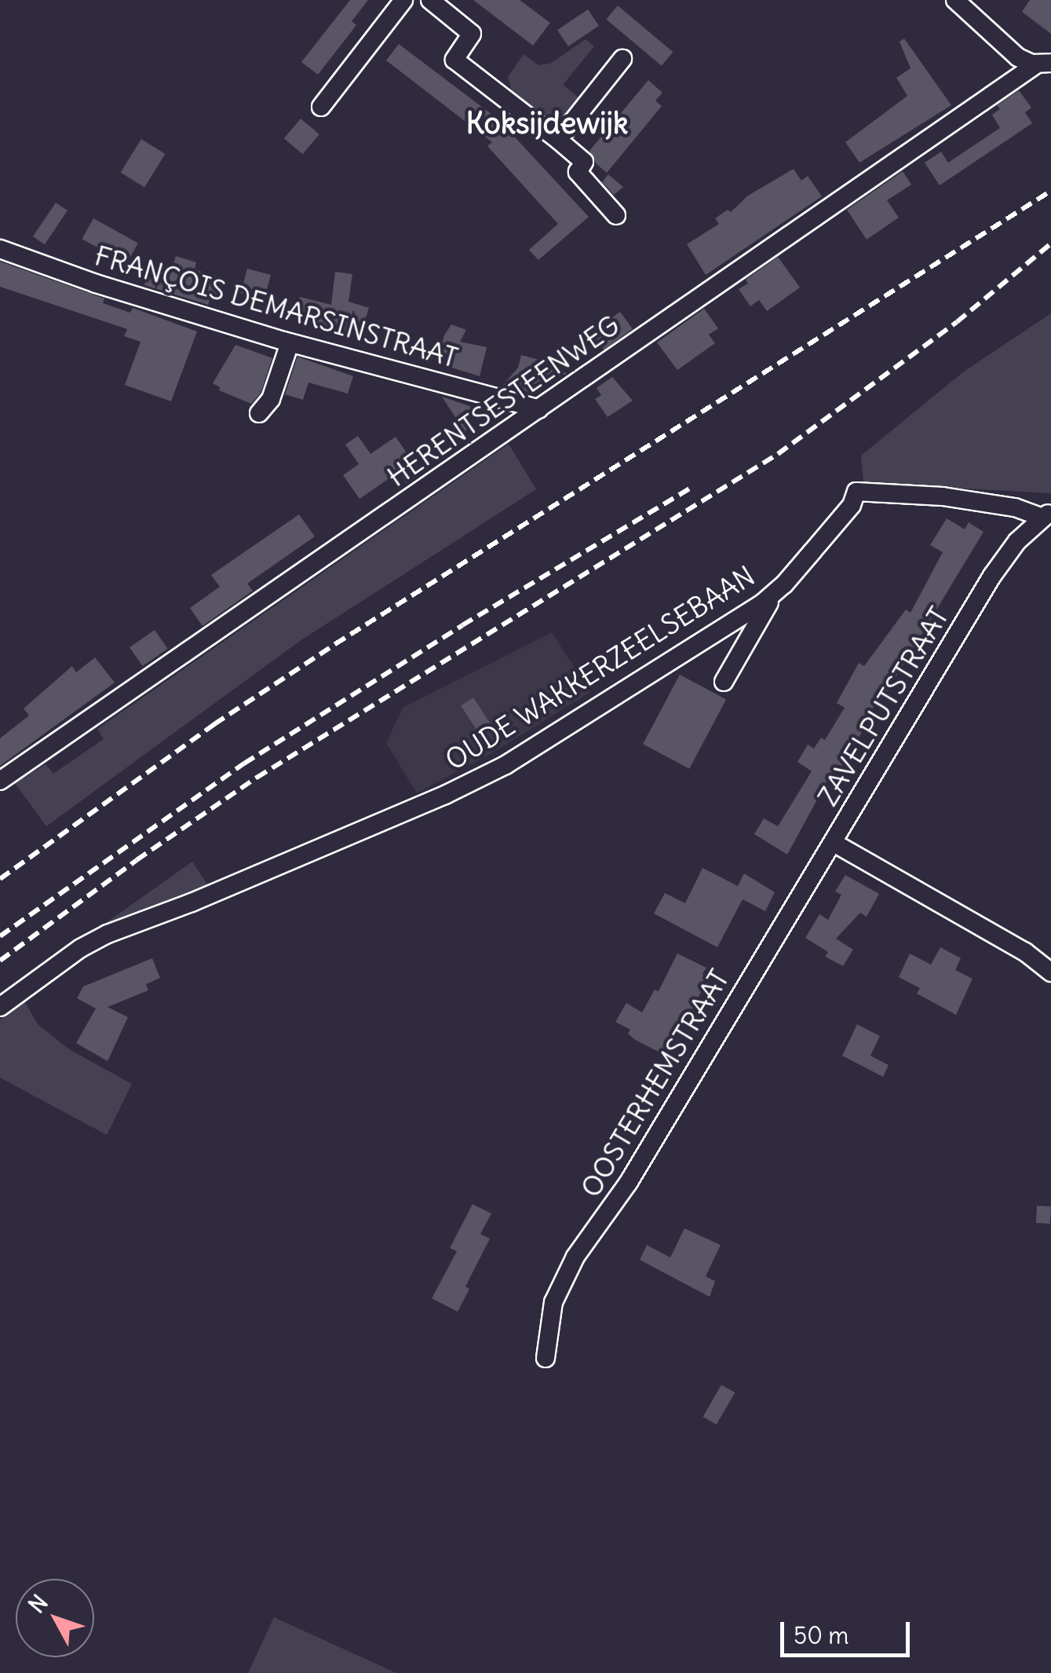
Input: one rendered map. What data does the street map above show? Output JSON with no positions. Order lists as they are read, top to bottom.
{
  "streets": {
    "street": [
      "FRANÇOIS DEMARSINSTRAAT",
      "HERENTSESTEENWEG",
      "OUDE WAKKERZEELSEBAAN",
      "ZAVELPUTSTRAAT",
      "OOSTERHEMSTRAAT"
    ]
  },
  "crossings": [
    ["FRANÇOIS DEMARSINSTRAAT", "HERENTSESTEENWEG"],
    ["OUDE WAKKERZEELSEBAAN", "ZAVELPUTSTRAAT"],
    ["ZAVELPUTSTRAAT", "OOSTERHEMSTRAAT"]
  ],
  "districts": ["Koksijdewijk"],
  "scale_bar": "50 m",
  "north": "top left"
}
